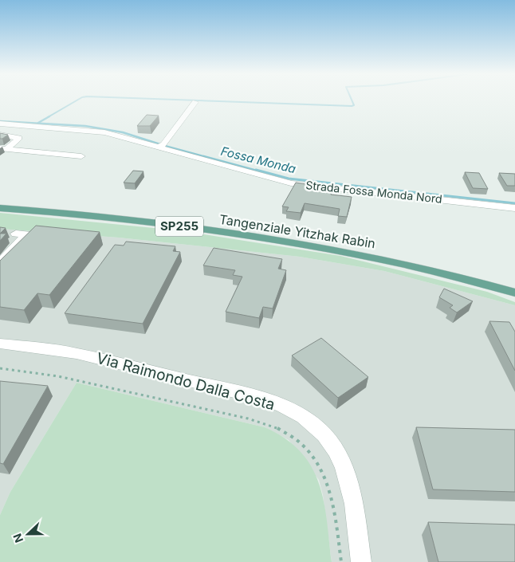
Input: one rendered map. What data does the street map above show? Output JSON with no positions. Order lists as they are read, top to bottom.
{
  "streets": {
    "main road": ["SP255", "Tangenziale Yitzhak Rabin"],
    "street": ["Strada Fossa Monda Nord", "Via Raimondo Dalla Costa"]
  },
  "water": ["Fossa Monda"],
  "north": "left"
}
